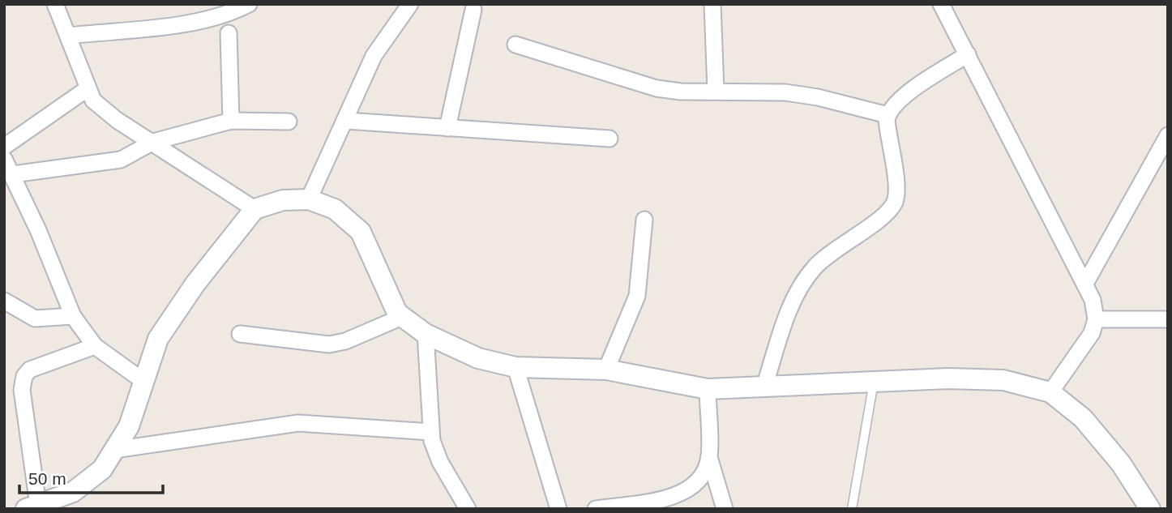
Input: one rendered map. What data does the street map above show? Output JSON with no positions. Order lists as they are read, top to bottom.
{
  "scale_bar": "50 m"
}
